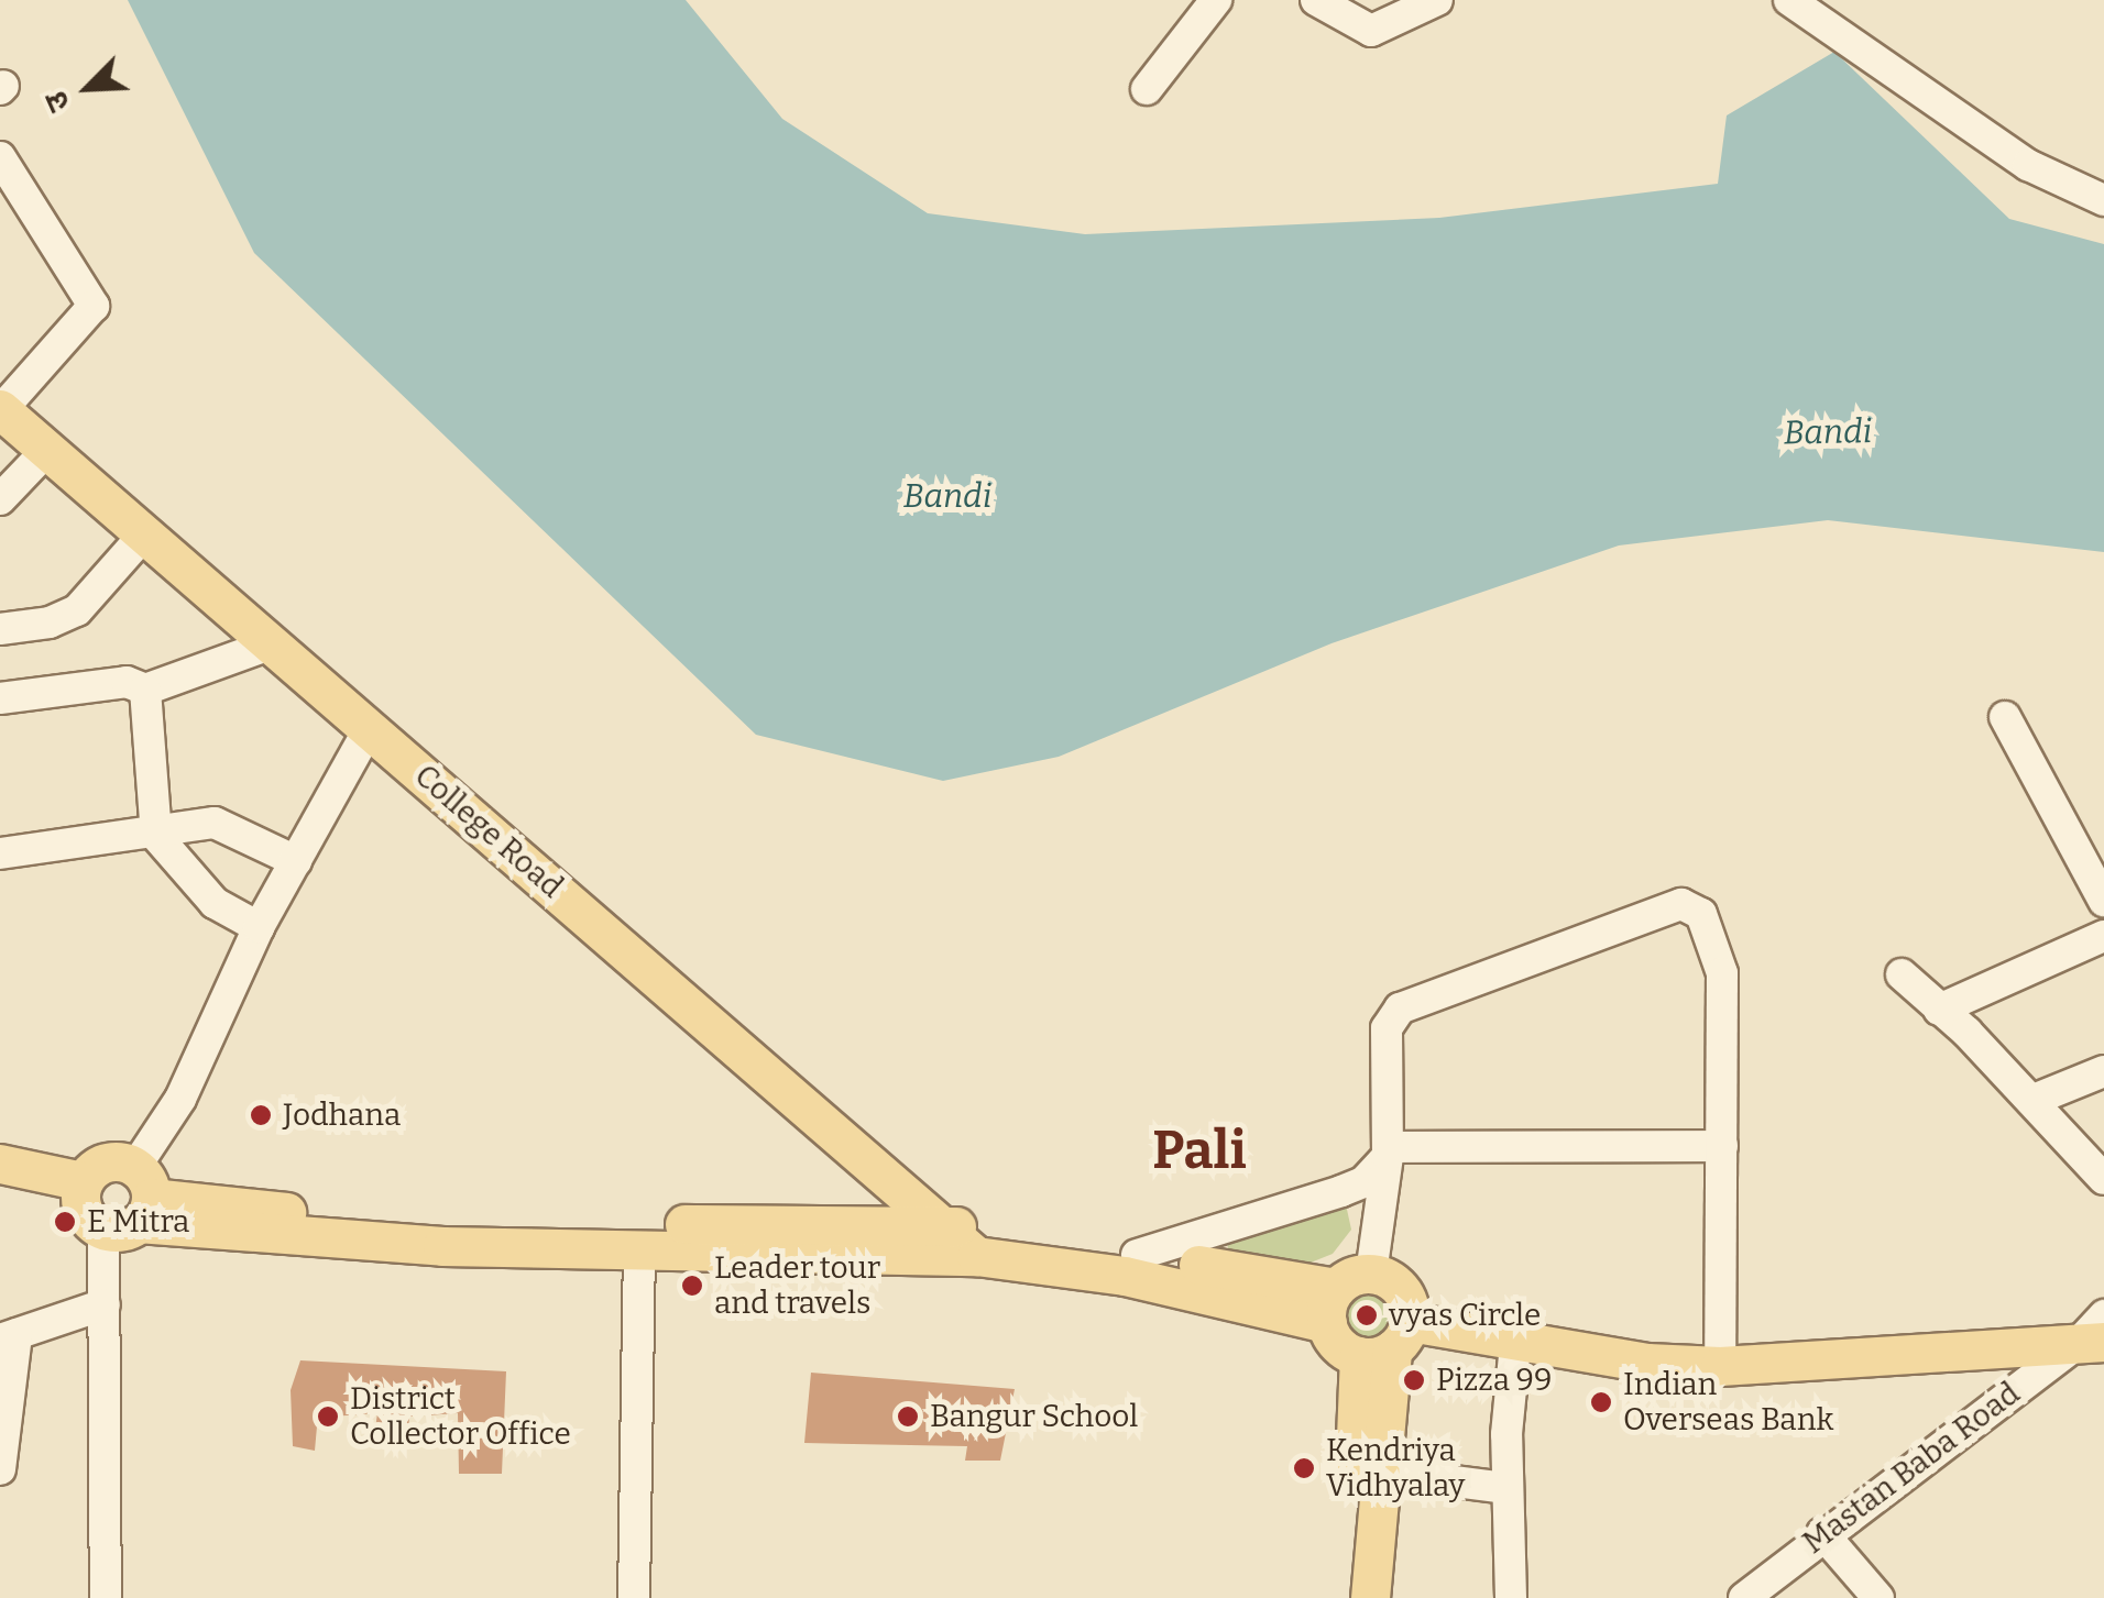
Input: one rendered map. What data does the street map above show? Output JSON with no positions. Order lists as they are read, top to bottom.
{
  "streets": {
    "main road": ["College Road"],
    "street": ["Mastan Baba Road"]
  },
  "districts": ["Pali"],
  "water": ["Bandi"],
  "places": [
    "Jodhana",
    "E Mitra",
    "Leader tour and travels",
    "vyas Circle",
    "Pizza 99",
    "Indian Overseas Bank",
    "District Collector Office",
    "Bangur School",
    "Kendriya Vidhyalay"
  ],
  "north": "bottom left"
}
